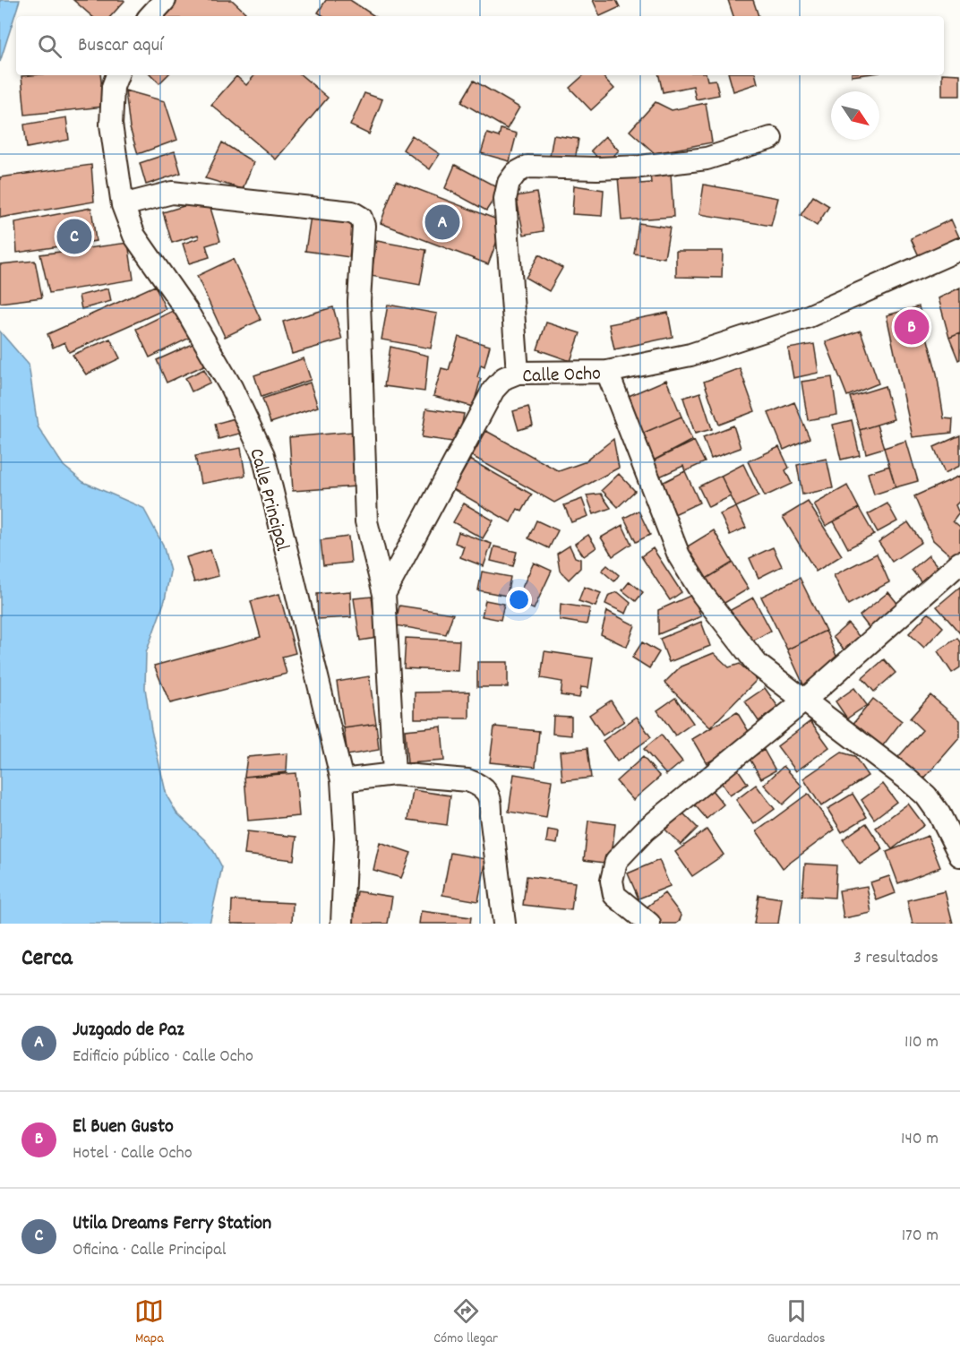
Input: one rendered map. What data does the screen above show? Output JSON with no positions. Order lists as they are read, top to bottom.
{
  "streets": {
    "street": ["Calle Ocho", "Calle Principal"]
  },
  "north": "bottom right",
  "page": {
    "search": "Buscar aquí",
    "pins": ["A", "C", "B"],
    "heading": ["Cerca", "3 resultados"],
    "list": [
      {
        "mark": "A",
        "name": "Juzgado de Paz",
        "note": "Edificio público · Calle Ocho",
        "value": "110 m"
      },
      {
        "mark": "B",
        "name": "El Buen Gusto",
        "note": "Hotel · Calle Ocho",
        "value": "140 m"
      },
      {
        "mark": "C",
        "name": "Utila Dreams Ferry Station",
        "note": "Oficina · Calle Principal",
        "value": "170 m"
      }
    ],
    "nav": ["Mapa", "Cómo llegar", "Guardados"]
  }
}
